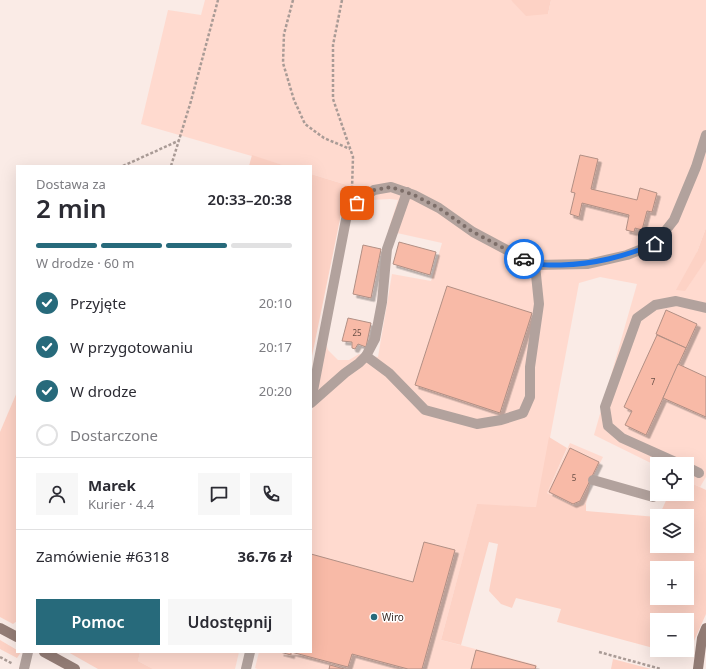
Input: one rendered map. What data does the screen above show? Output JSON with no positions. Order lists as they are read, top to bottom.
{
  "places": ["Wiro"],
  "house_numbers": ["25", "7", "5"],
  "page": {
    "heading": ["2 min", "Dostawa za", "20:33–20:38"],
    "panel": [
      "Marek",
      "Kurier · 4.4",
      "Zamówienie #6318",
      "36.76 zł"
    ],
    "bar": "W drodze · 60 m",
    "list": [
      ["Przyjęte", "20:10"],
      ["W przygotowaniu", "20:17"],
      ["W drodze", "20:20"],
      "Dostarczone"
    ],
    "map_buttons": ["+", "−"],
    "buttons": ["Pomoc", "Udostępnij"]
  }
}
